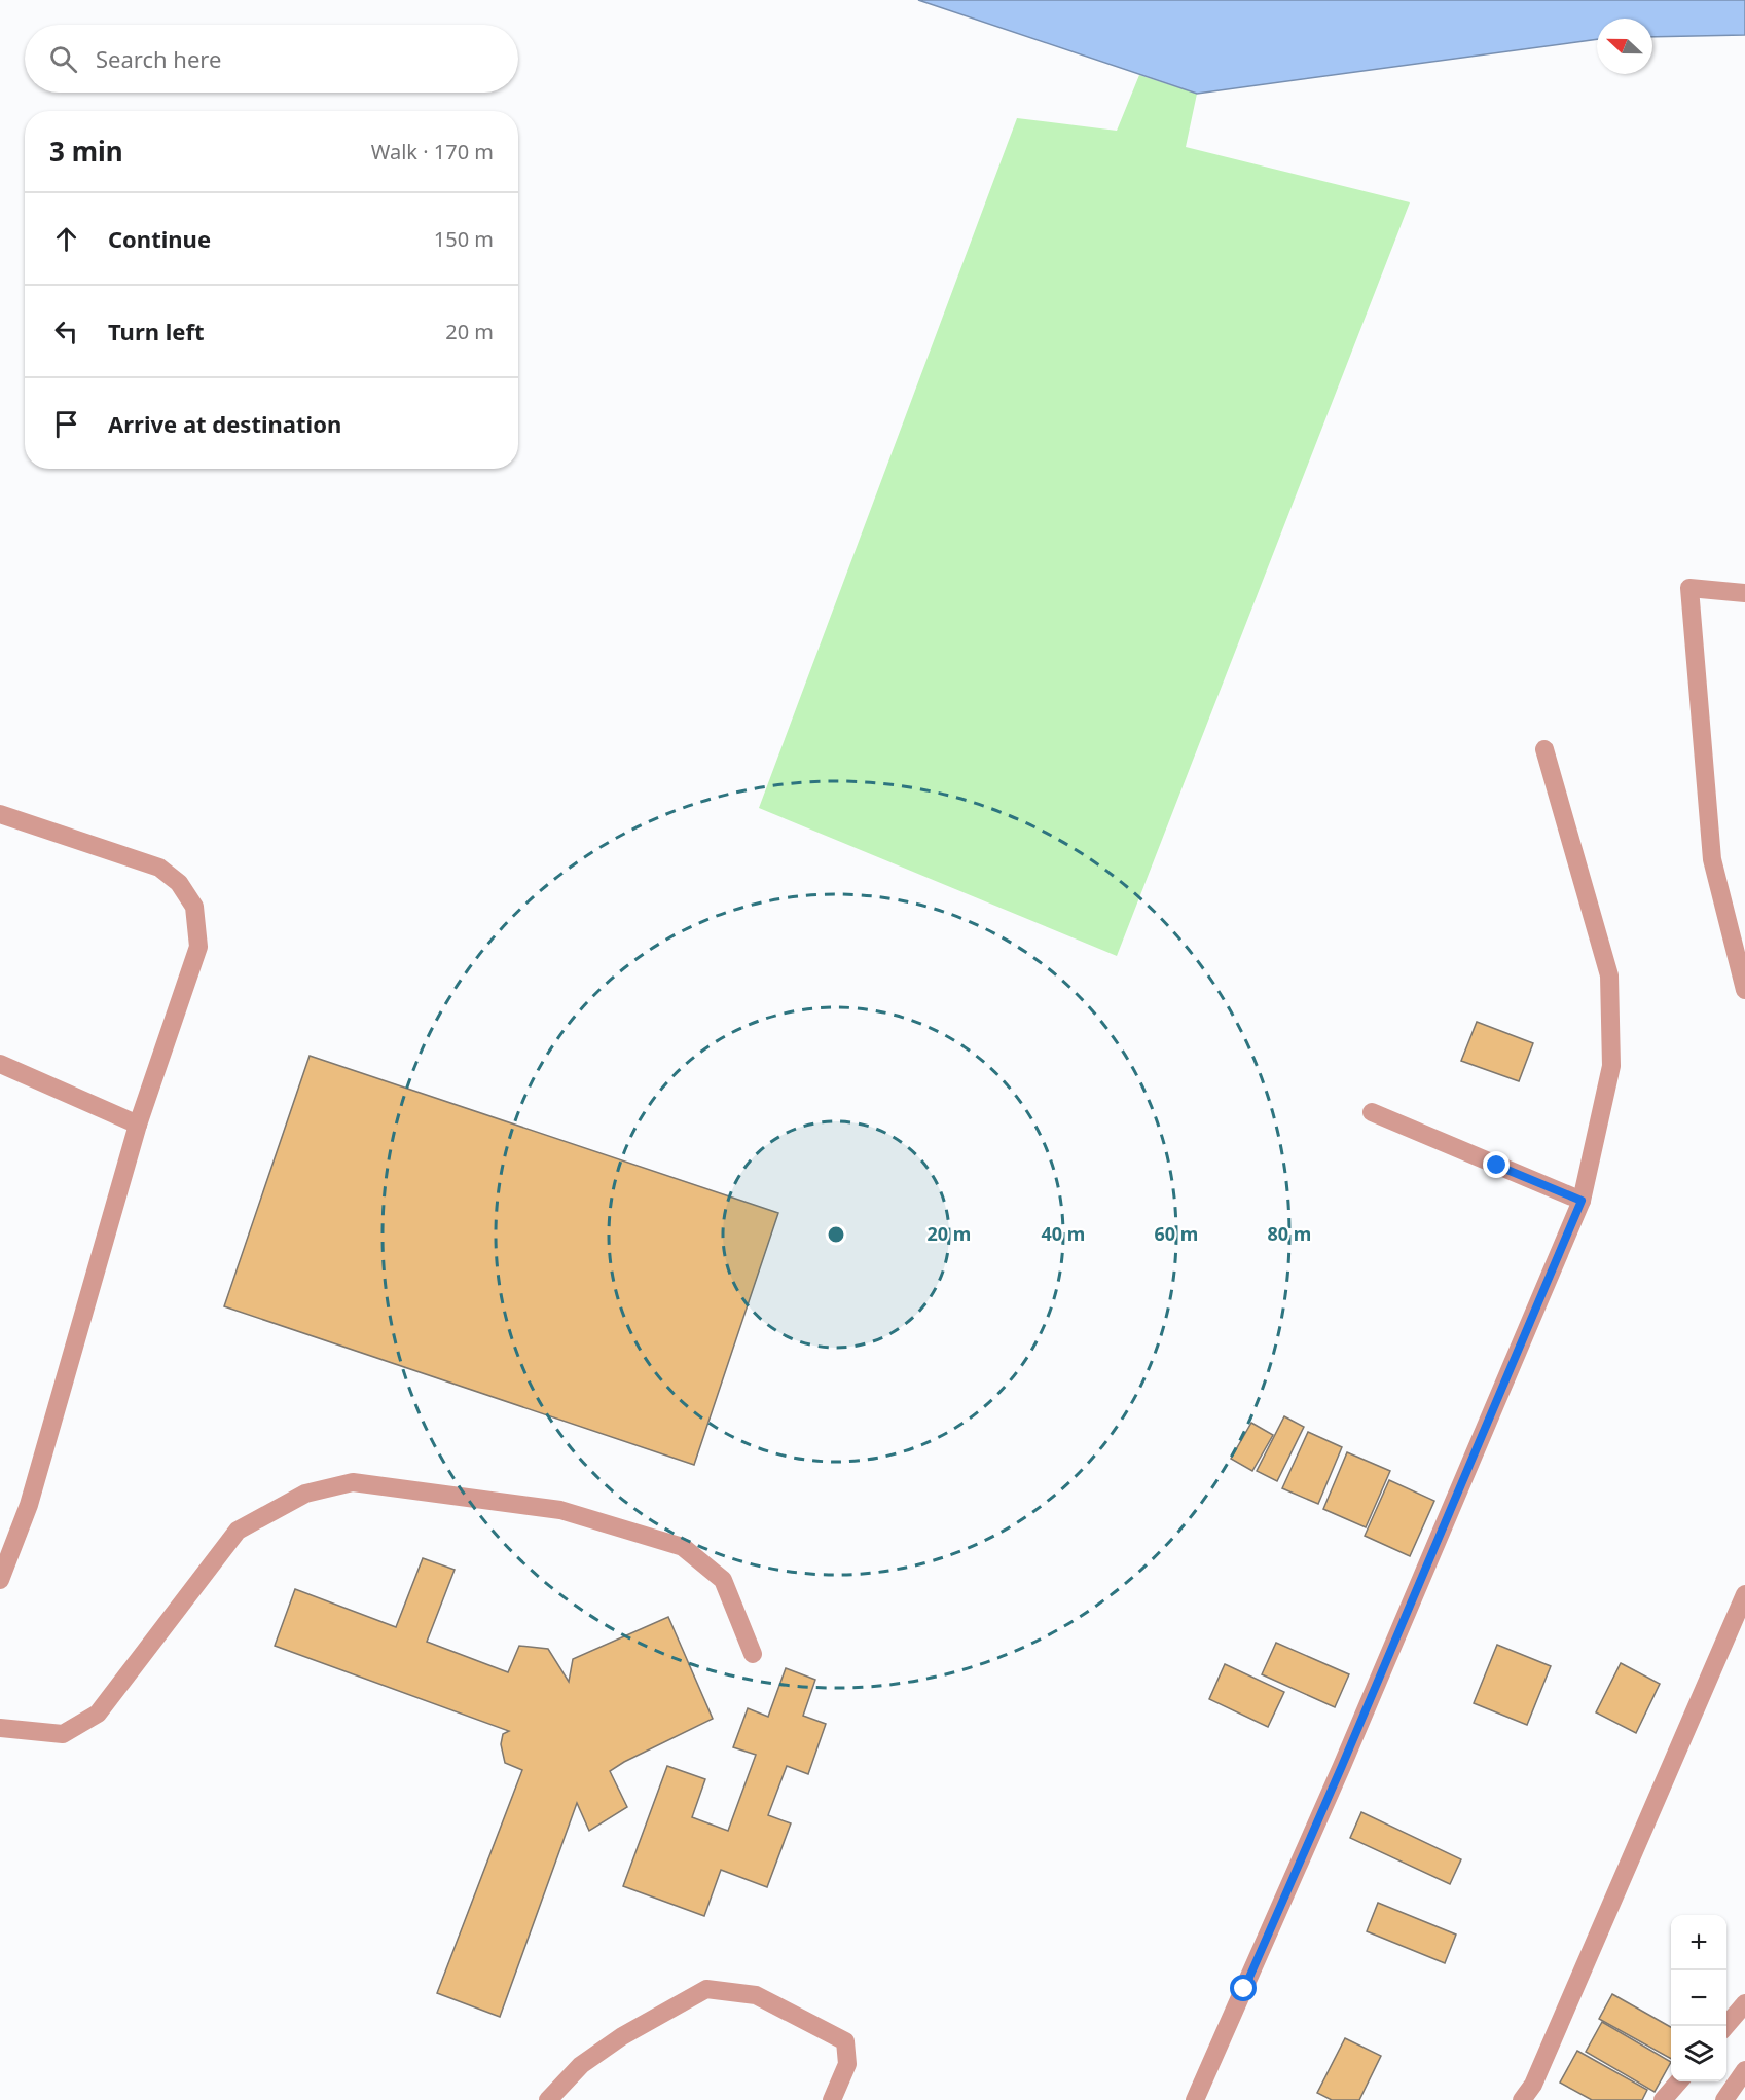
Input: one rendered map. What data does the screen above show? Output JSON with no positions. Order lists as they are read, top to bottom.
{
  "north": "left",
  "page": {
    "search": "Search here",
    "heading": ["3 min", "Walk · 170 m"],
    "list": [
      ["Continue", "150 m"],
      ["Turn left", "20 m"],
      "Arrive at destination"
    ],
    "map_buttons": ["+", "−"]
  },
  "rings": [
    "20 m",
    "40 m",
    "60 m",
    "80 m"
  ]
}
